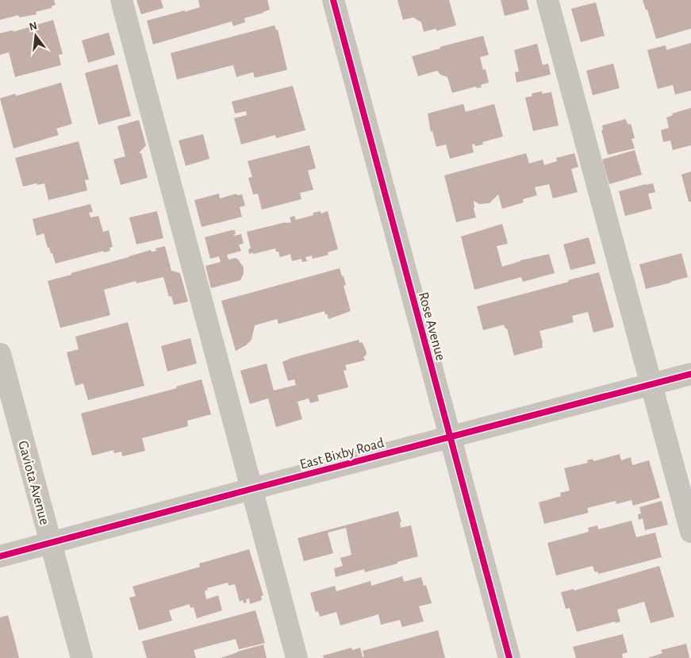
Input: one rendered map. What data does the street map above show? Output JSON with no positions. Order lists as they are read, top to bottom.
{
  "streets": {
    "street": ["Rose Avenue", "East Bixby Road", "Gaviota Avenue"]
  },
  "crossings": [
    ["Rose Avenue", "East Bixby Road"],
    ["East Bixby Road", "Gaviota Avenue"]
  ],
  "north": "top"
}
